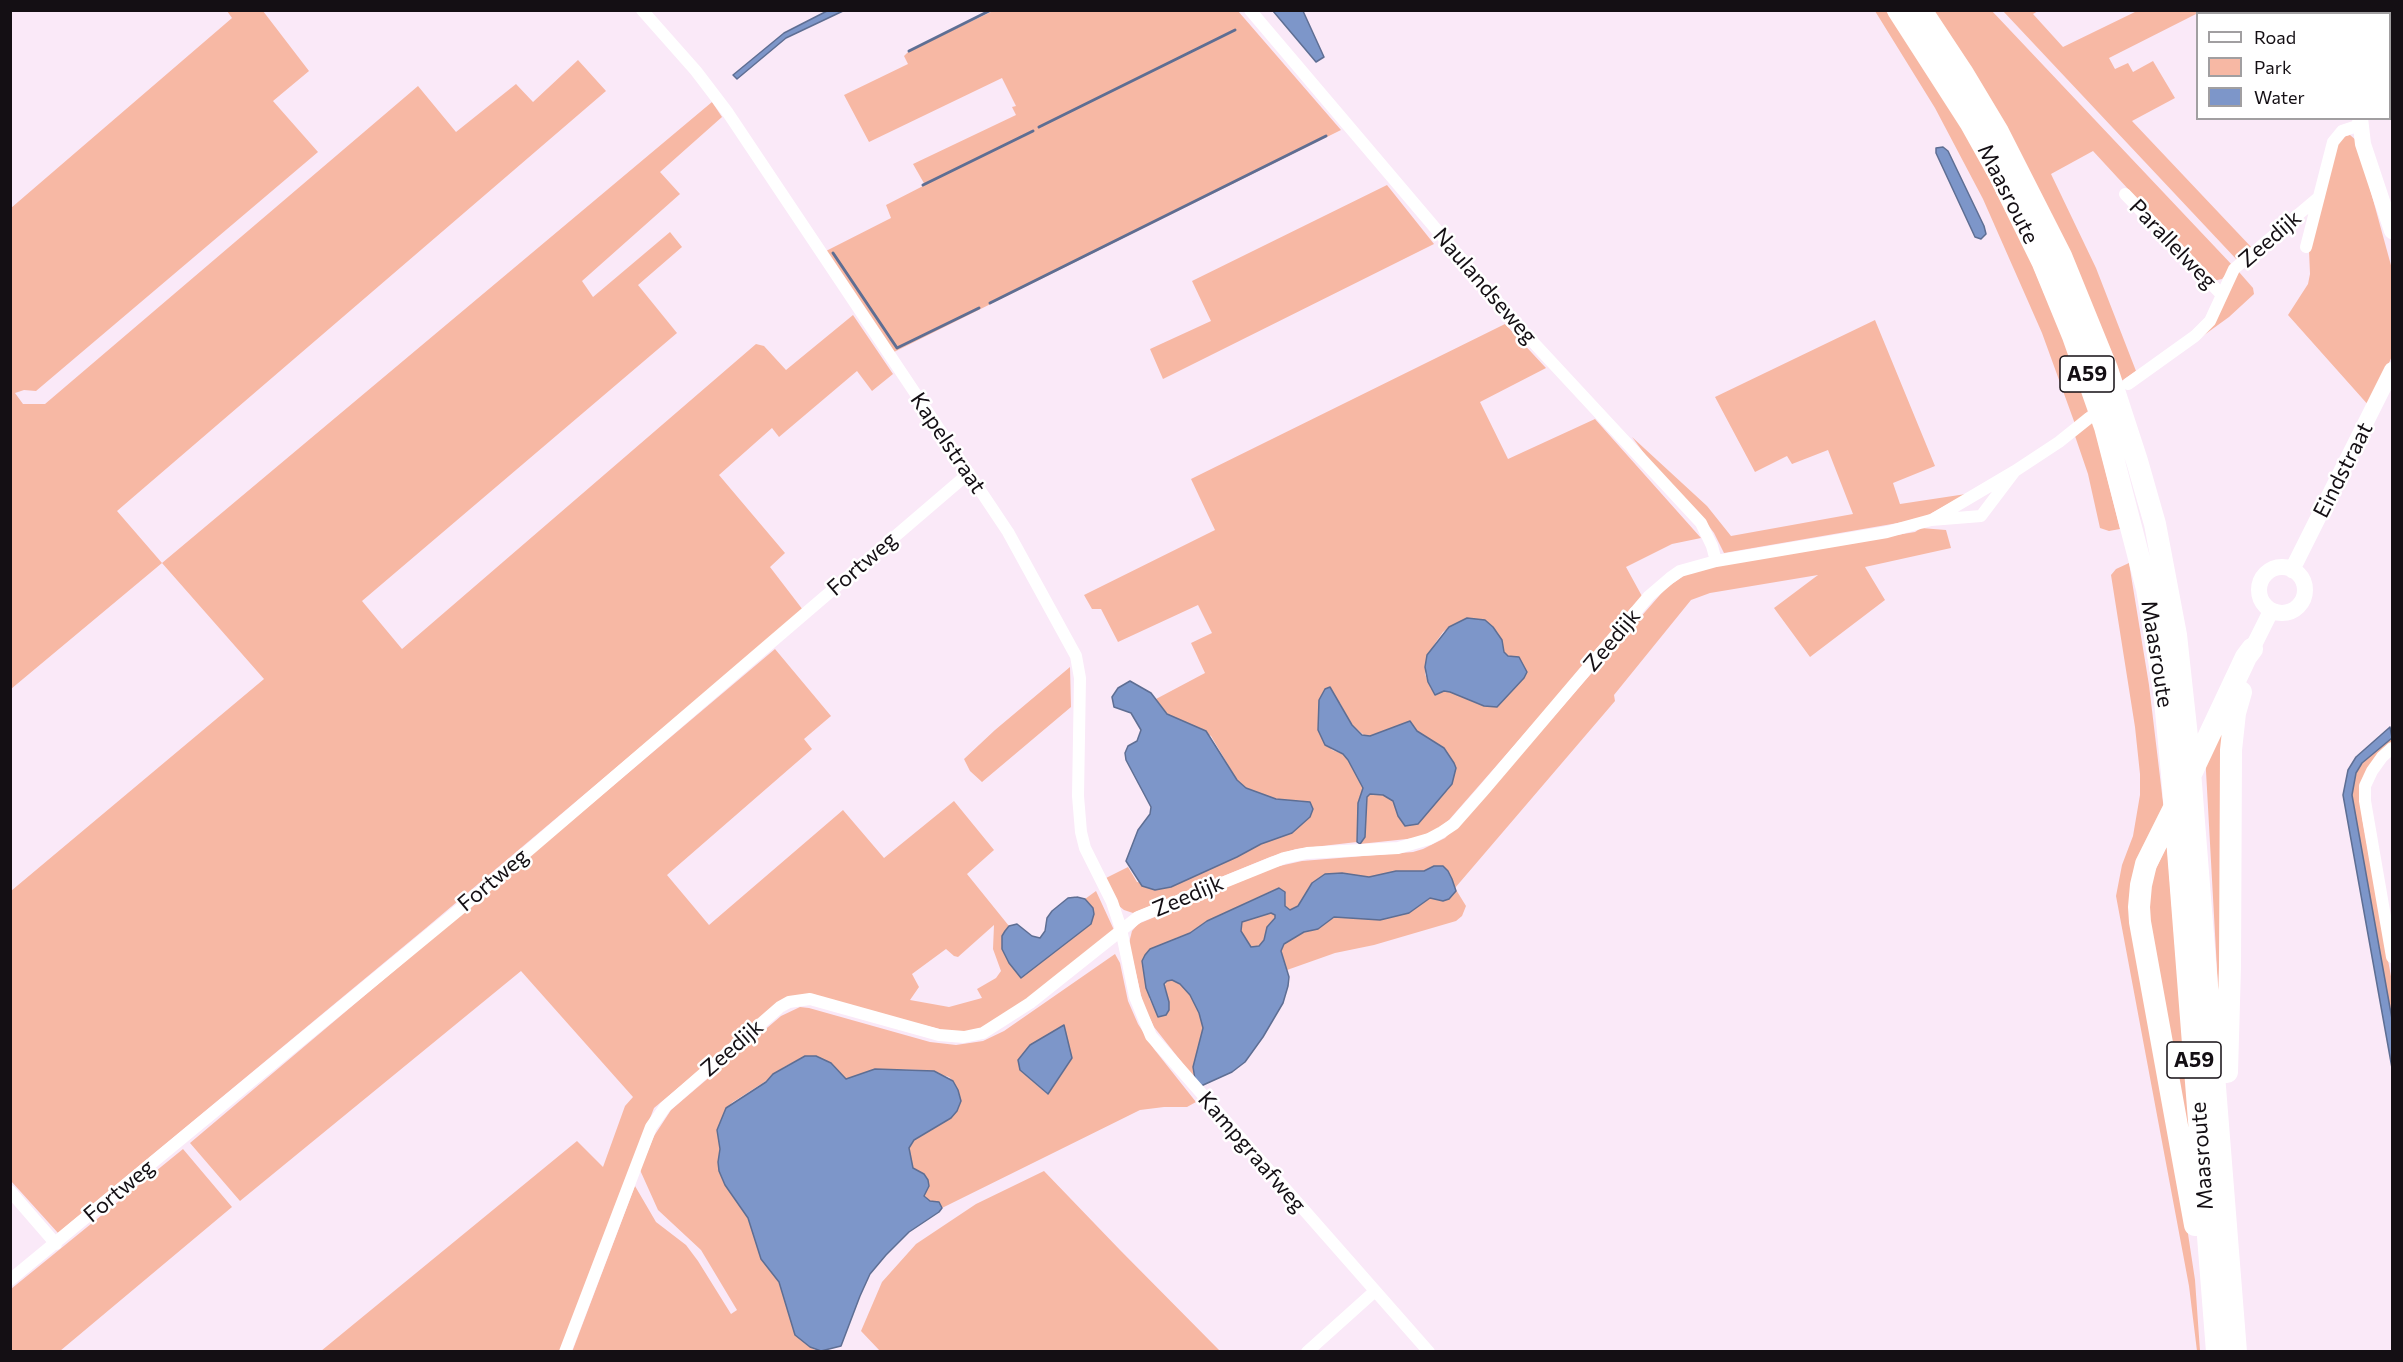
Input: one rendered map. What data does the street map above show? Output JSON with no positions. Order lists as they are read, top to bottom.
{
  "streets": {
    "highway": ["Maasroute", "A59"],
    "main road": ["Eindstraat"],
    "street": [
      "Zeedijk",
      "Parallelweg",
      "Naulandseweg",
      "Kapelstraat",
      "Fortweg",
      "Kampgraafweg"
    ]
  },
  "crossings": [
    ["Maasroute", "A59"],
    ["Zeedijk", "Parallelweg"],
    ["Zeedijk", "Naulandseweg"],
    ["Zeedijk", "Kapelstraat"],
    ["Zeedijk", "Kampgraafweg"],
    ["Kapelstraat", "Fortweg"],
    ["Kapelstraat", "Kampgraafweg"]
  ],
  "legend": ["Road", "Park", "Water"]
}
